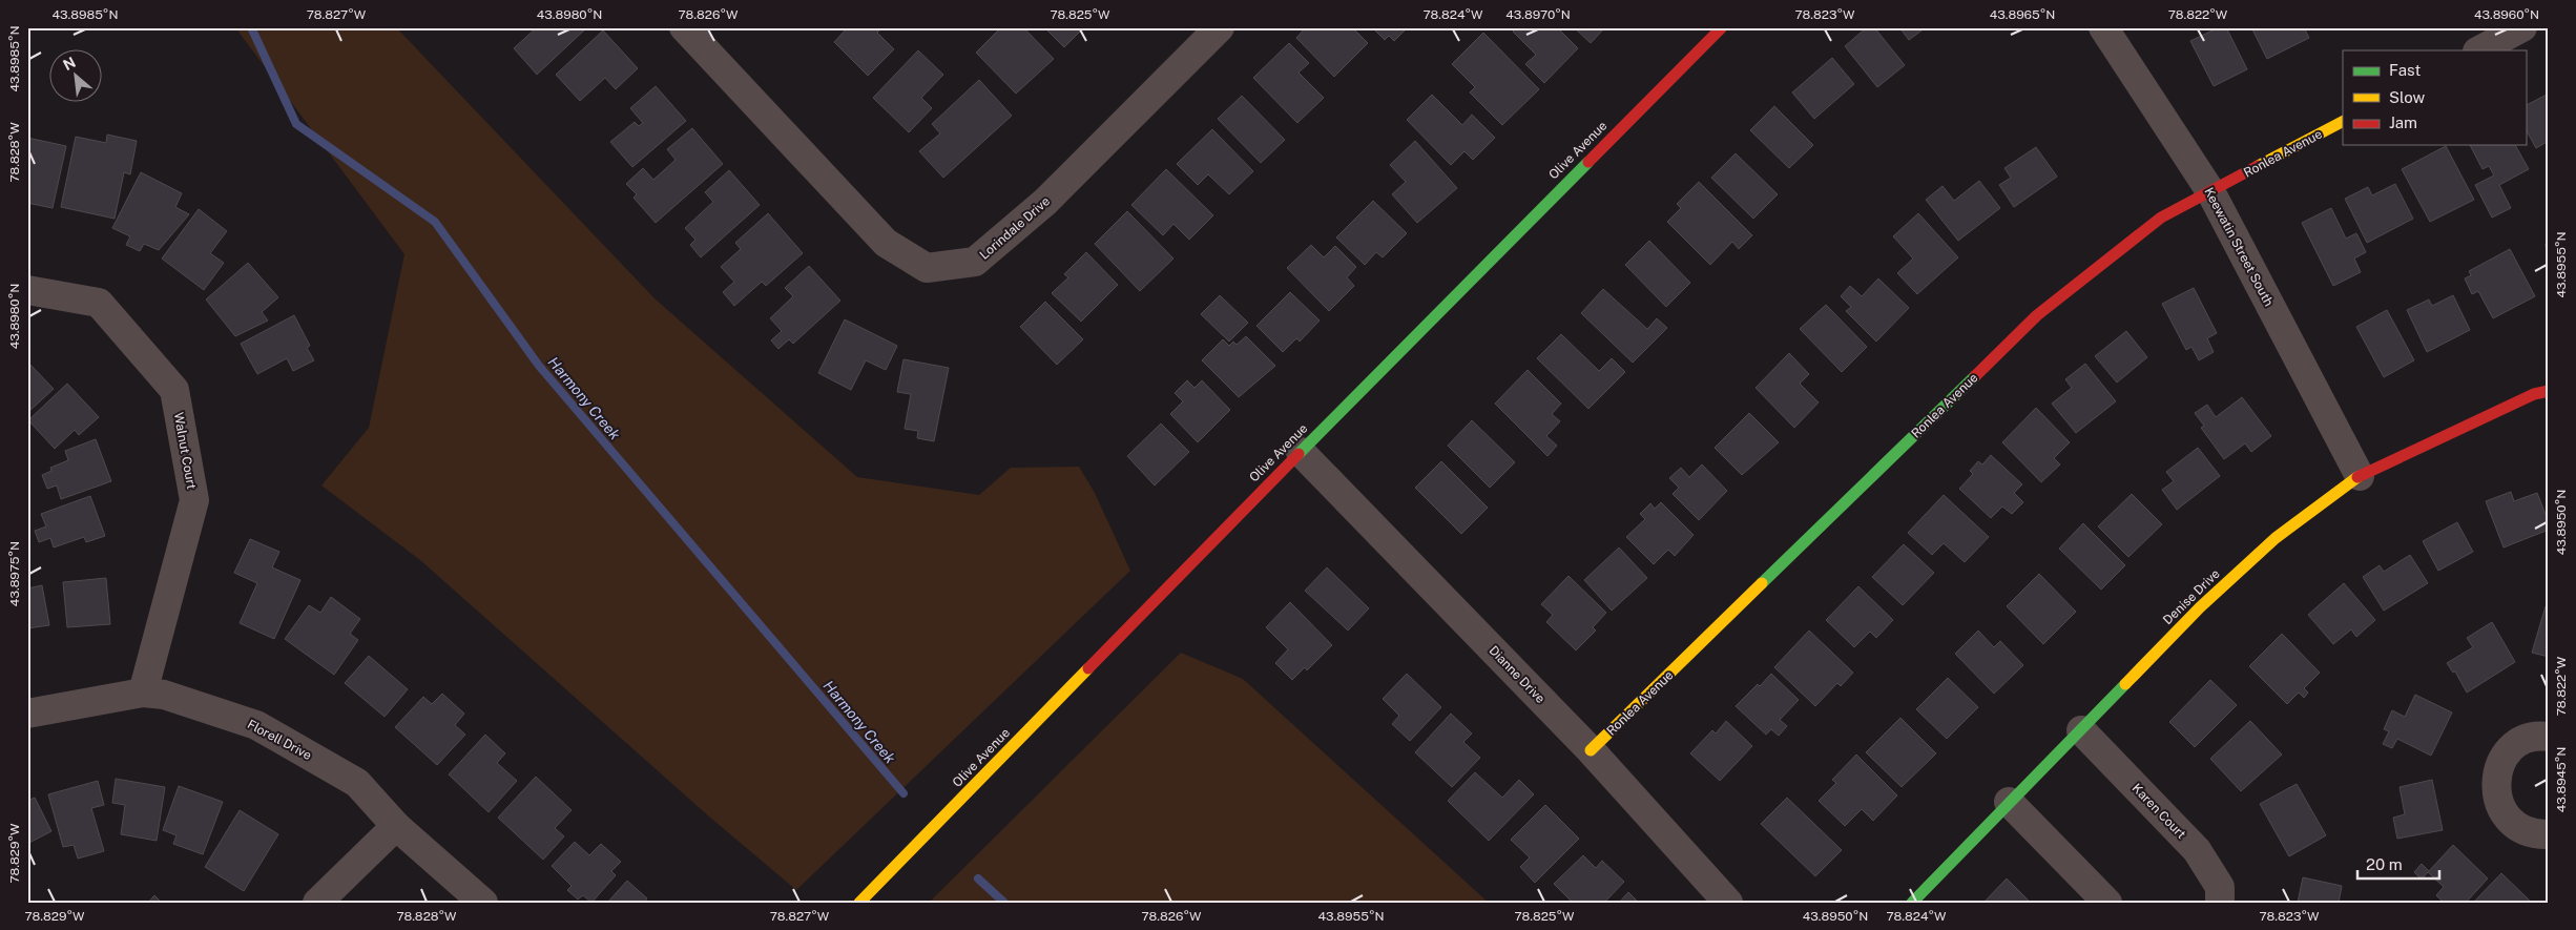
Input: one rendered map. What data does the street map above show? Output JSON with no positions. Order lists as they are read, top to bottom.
{
  "streets": {
    "street": [
      "Olive Avenue",
      "Ronlea Avenue",
      "Lorindale Drive",
      "Keewatin Street South",
      "Walnut Court",
      "Denise Drive",
      "Dianne Drive",
      "Florell Drive",
      "Karen Court"
    ]
  },
  "crossings": [
    ["Olive Avenue", "Dianne Drive"],
    ["Ronlea Avenue", "Keewatin Street South"],
    ["Ronlea Avenue", "Dianne Drive"],
    ["Keewatin Street South", "Denise Drive"],
    ["Walnut Court", "Florell Drive"],
    ["Denise Drive", "Karen Court"]
  ],
  "water": ["Harmony Creek"],
  "legend": ["Fast", "Slow", "Jam"],
  "scale_bar": "20 m",
  "north": "top left",
  "coordinates": [
    "43.8985°N",
    "78.827°W",
    "43.8980°N",
    "78.826°W",
    "78.825°W",
    "78.824°W",
    "43.8970°N",
    "78.823°W",
    "43.8965°N",
    "78.822°W",
    "43.8960°N",
    "78.828°W",
    "43.8955°N",
    "43.8950°N",
    "43.8975°N",
    "43.8945°N",
    "78.829°W"
  ]
}
